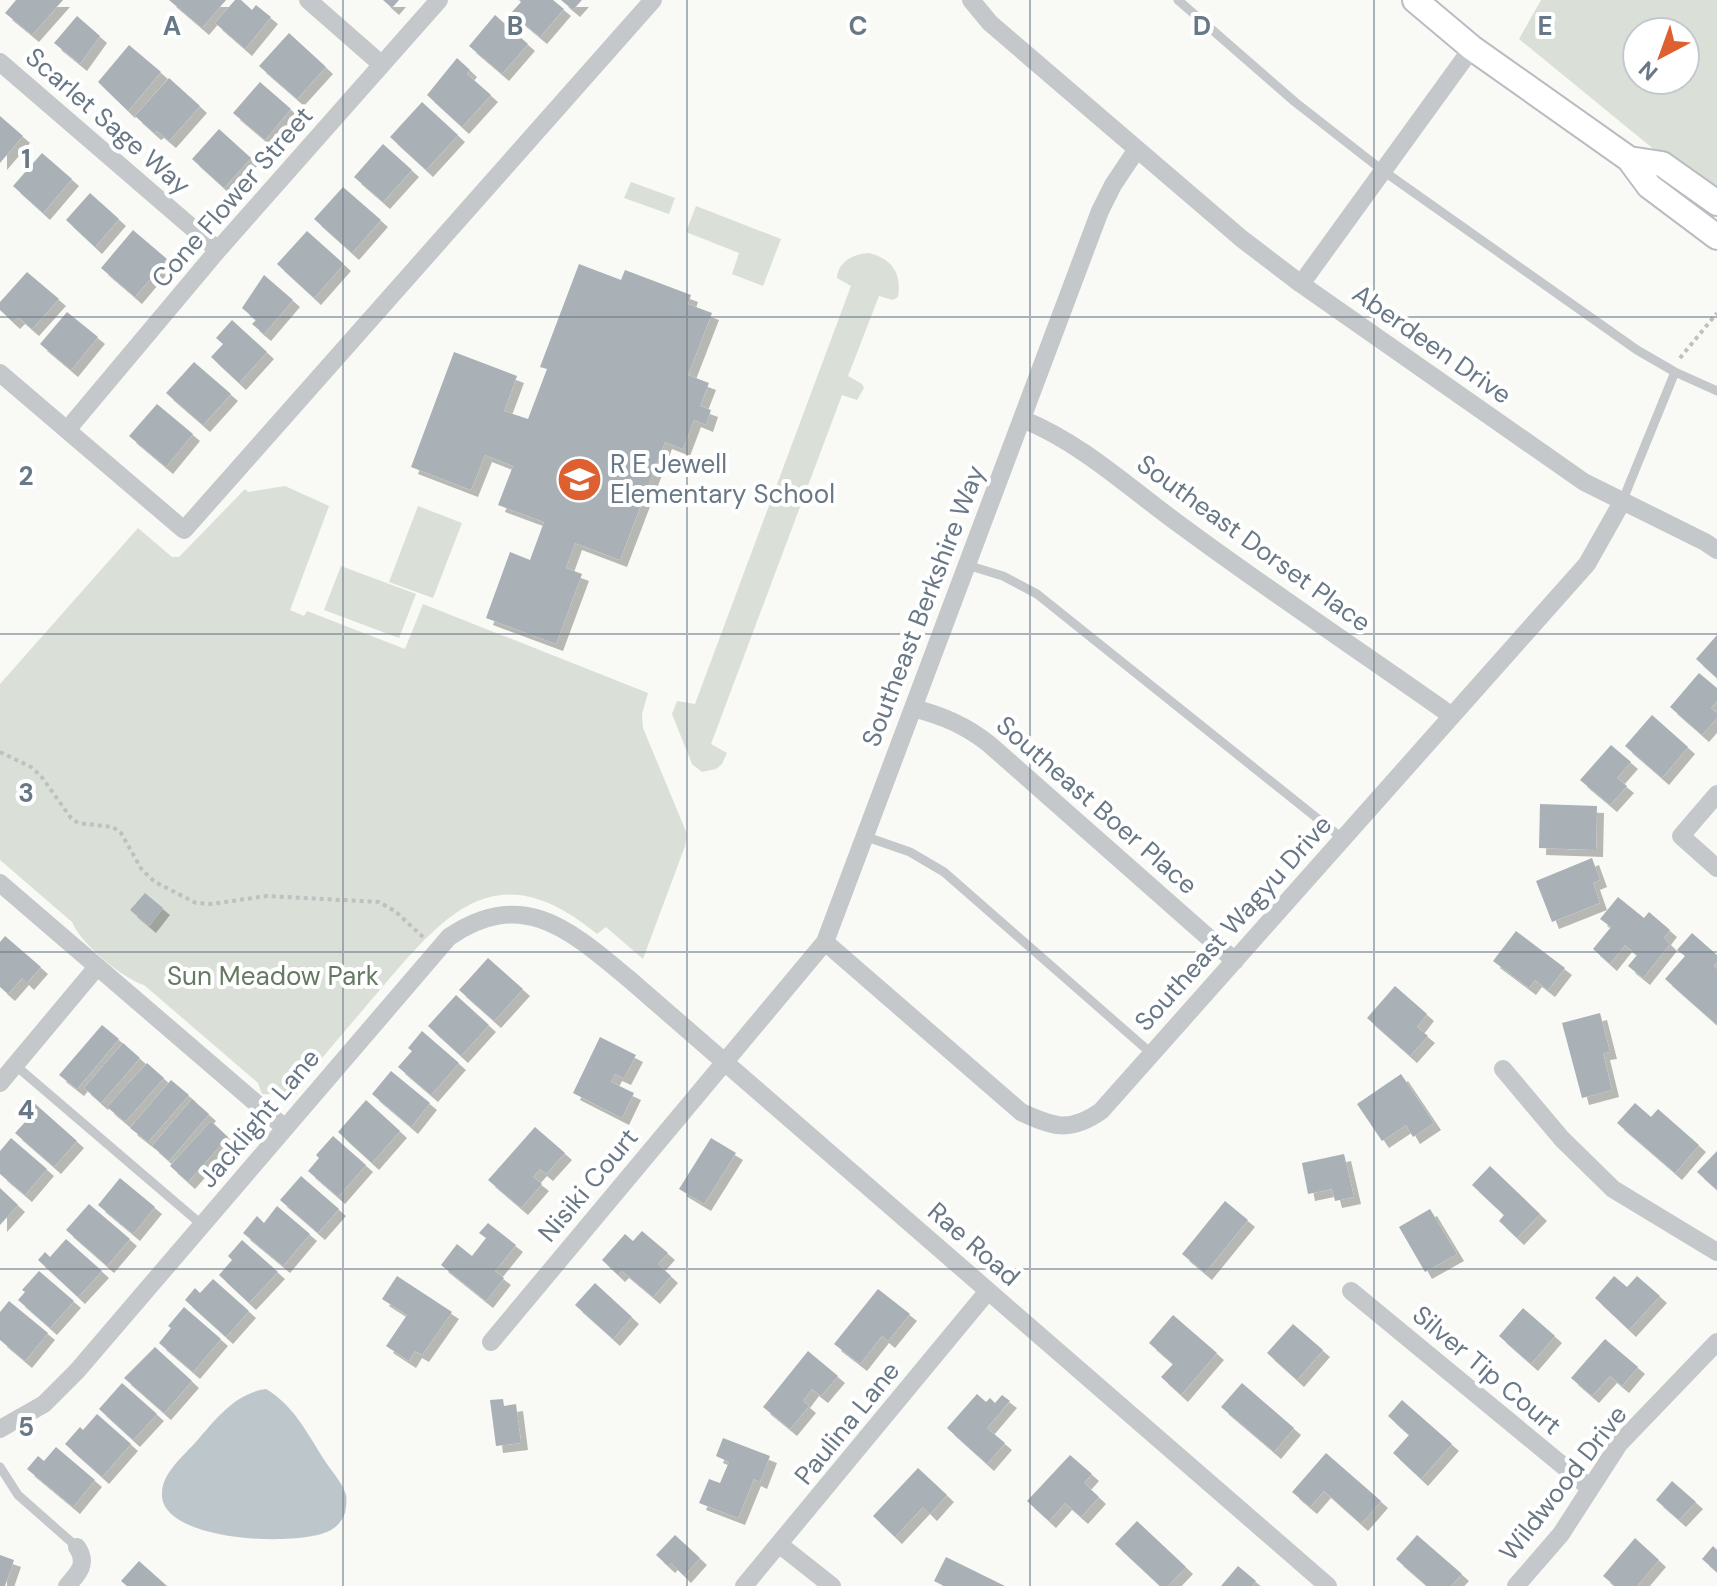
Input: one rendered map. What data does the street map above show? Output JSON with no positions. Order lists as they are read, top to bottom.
{
  "streets": {
    "street": [
      "Scarlet Sage Way",
      "Cone Flower Street",
      "Aberdeen Drive",
      "Southeast Dorset Place",
      "Southeast Berkshire Way",
      "Southeast Boer Place",
      "Southeast Wagyu Drive",
      "Jacklight Lane",
      "Nisiki Court",
      "Rae Road",
      "Silver Tip Court",
      "Paulina Lane",
      "Wildwood Drive"
    ]
  },
  "crossings": [
    ["Scarlet Sage Way", "Cone Flower Street"],
    ["Aberdeen Drive", "Southeast Berkshire Way"],
    ["Aberdeen Drive", "Southeast Wagyu Drive"],
    ["Southeast Dorset Place", "Southeast Berkshire Way"],
    ["Southeast Dorset Place", "Southeast Wagyu Drive"],
    ["Southeast Berkshire Way", "Southeast Boer Place"],
    ["Southeast Berkshire Way", "Southeast Wagyu Drive"],
    ["Southeast Berkshire Way", "Nisiki Court"],
    ["Southeast Berkshire Way", "Rae Road"],
    ["Southeast Boer Place", "Southeast Wagyu Drive"],
    ["Jacklight Lane", "Rae Road"],
    ["Nisiki Court", "Rae Road"],
    ["Rae Road", "Paulina Lane"],
    ["Silver Tip Court", "Wildwood Drive"]
  ],
  "parks": ["Sun Meadow Park"],
  "places": {
    "school or university": ["R E Jewell Elementary School"]
  },
  "north": "bottom left",
  "grid": {
    "columns": [
      "A",
      "B",
      "C",
      "D",
      "E"
    ],
    "rows": [
      "1",
      "2",
      "3",
      "4",
      "5"
    ]
  }
}
